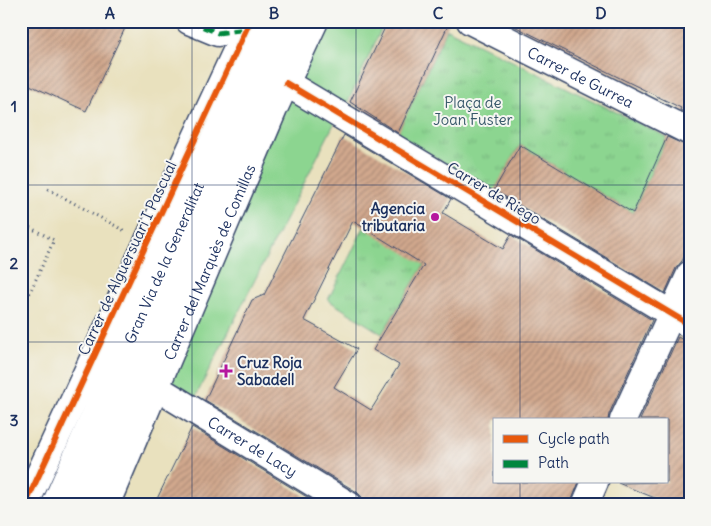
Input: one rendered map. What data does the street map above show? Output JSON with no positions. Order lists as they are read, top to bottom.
{
  "streets": {
    "street": [
      "Carrer de Gurrea",
      "Carrer de Riego",
      "Carrer de Alguersuari I Pascual",
      "Gran Via de la Generalitat",
      "Carrer del Marquès de Comillas",
      "Carrer de Lacy"
    ]
  },
  "crossings": [
    ["Carrer de Riego", "Carrer del Marquès de Comillas"],
    ["Carrer del Marquès de Comillas", "Carrer de Lacy"]
  ],
  "parks": ["Plaça de Joan Fuster"],
  "places": {
    "other": ["Agencia tributaria"],
    "health": ["Cruz Roja Sabadell"]
  },
  "legend": ["Cycle path", "Path"],
  "grid": {
    "columns": [
      "A",
      "B",
      "C",
      "D"
    ],
    "rows": ["1", "2", "3"]
  }
}
